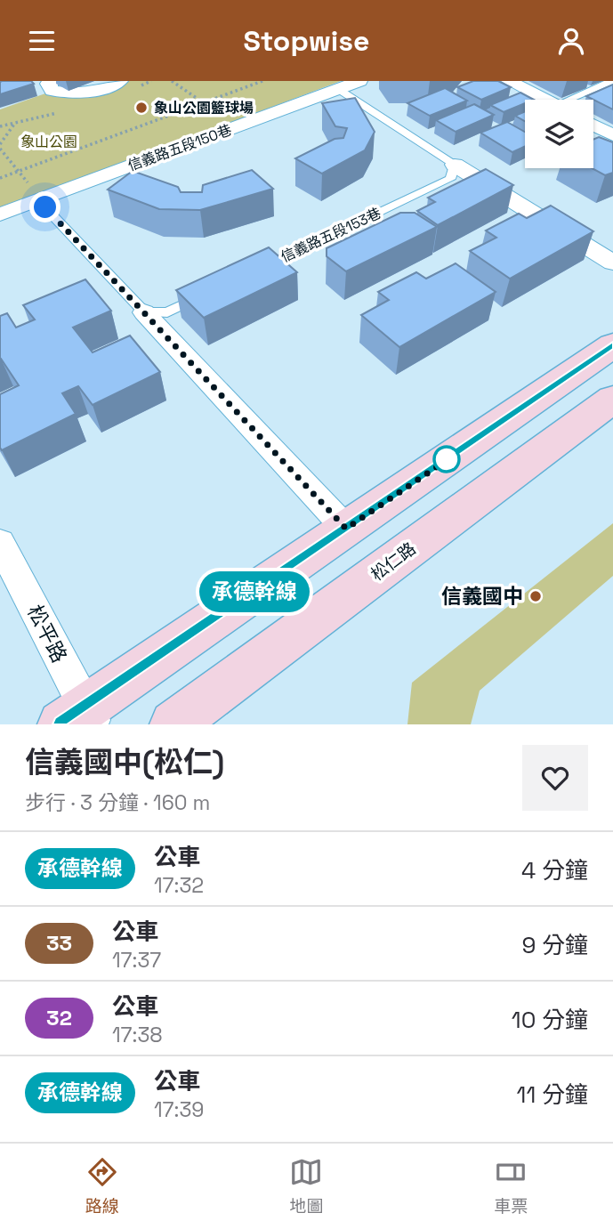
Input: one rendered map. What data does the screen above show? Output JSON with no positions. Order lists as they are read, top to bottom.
{
  "streets": {
    "street": ["信義路五段150巷", "松仁路", "松平路"],
    "lane": ["信義路五段153巷"]
  },
  "parks": ["象山公園"],
  "places": ["象山公園籃球場", "信義國中"],
  "lines": ["bus line 承德幹線"],
  "page": {
    "header": "Stopwise",
    "on_map": "承德幹線",
    "heading": ["信義國中(松仁)", "步行 · 3 分鐘 · 160 m"],
    "list": [
      {
        "mark": "承德幹線",
        "name": "公車",
        "note": "17:32",
        "value": "4 分鐘"
      },
      {
        "mark": "33",
        "name": "公車",
        "note": "17:37",
        "value": "9 分鐘"
      },
      {
        "mark": "32",
        "name": "公車",
        "note": "17:38",
        "value": "10 分鐘"
      },
      {
        "mark": "承德幹線",
        "name": "公車",
        "note": "17:39",
        "value": "11 分鐘"
      }
    ],
    "tabs": ["路線", "地圖", "車票"]
  }
}
